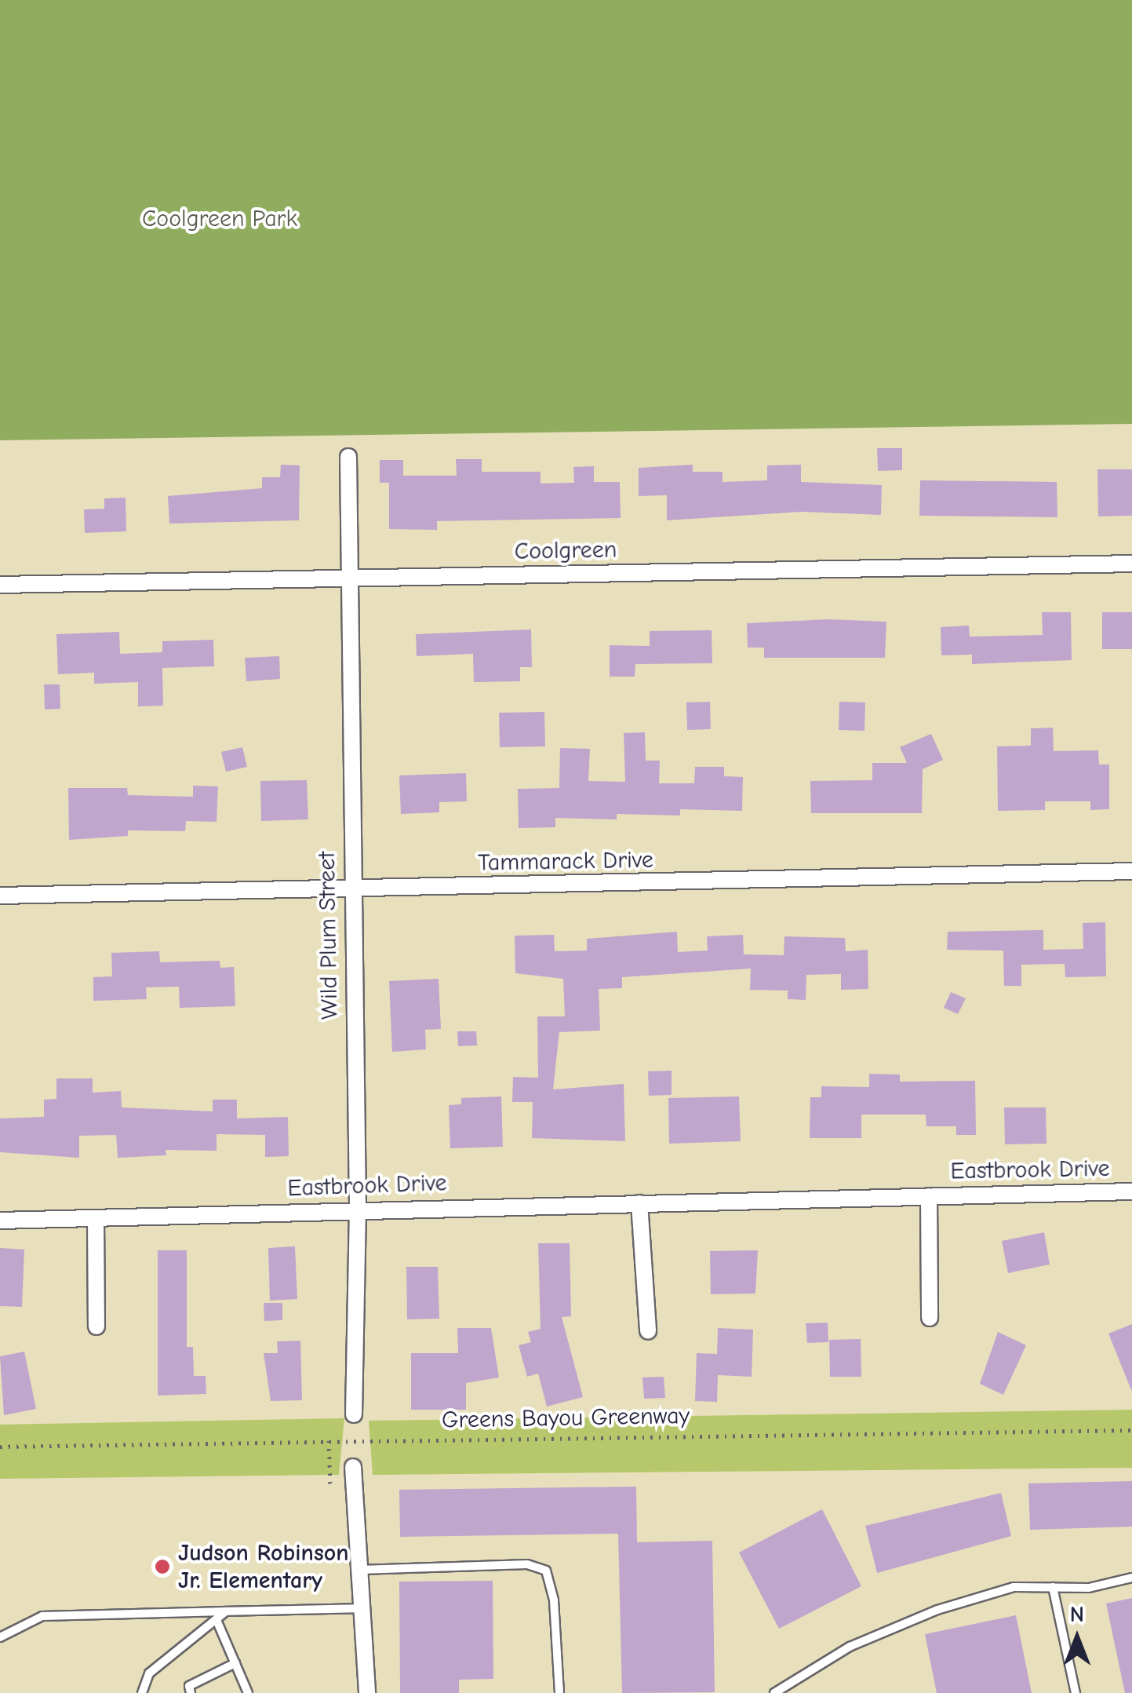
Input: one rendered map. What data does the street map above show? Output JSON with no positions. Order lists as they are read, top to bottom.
{
  "streets": {
    "street": [
      "Coolgreen",
      "Tammarack Drive",
      "Wild Plum Street",
      "Eastbrook Drive"
    ],
    "path": ["Greens Bayou Greenway"]
  },
  "crossings": [
    ["Coolgreen", "Wild Plum Street"],
    ["Tammarack Drive", "Wild Plum Street"],
    ["Wild Plum Street", "Eastbrook Drive"]
  ],
  "parks": ["Coolgreen Park"],
  "places": ["Judson Robinson Jr. Elementary"],
  "north": "top"
}
